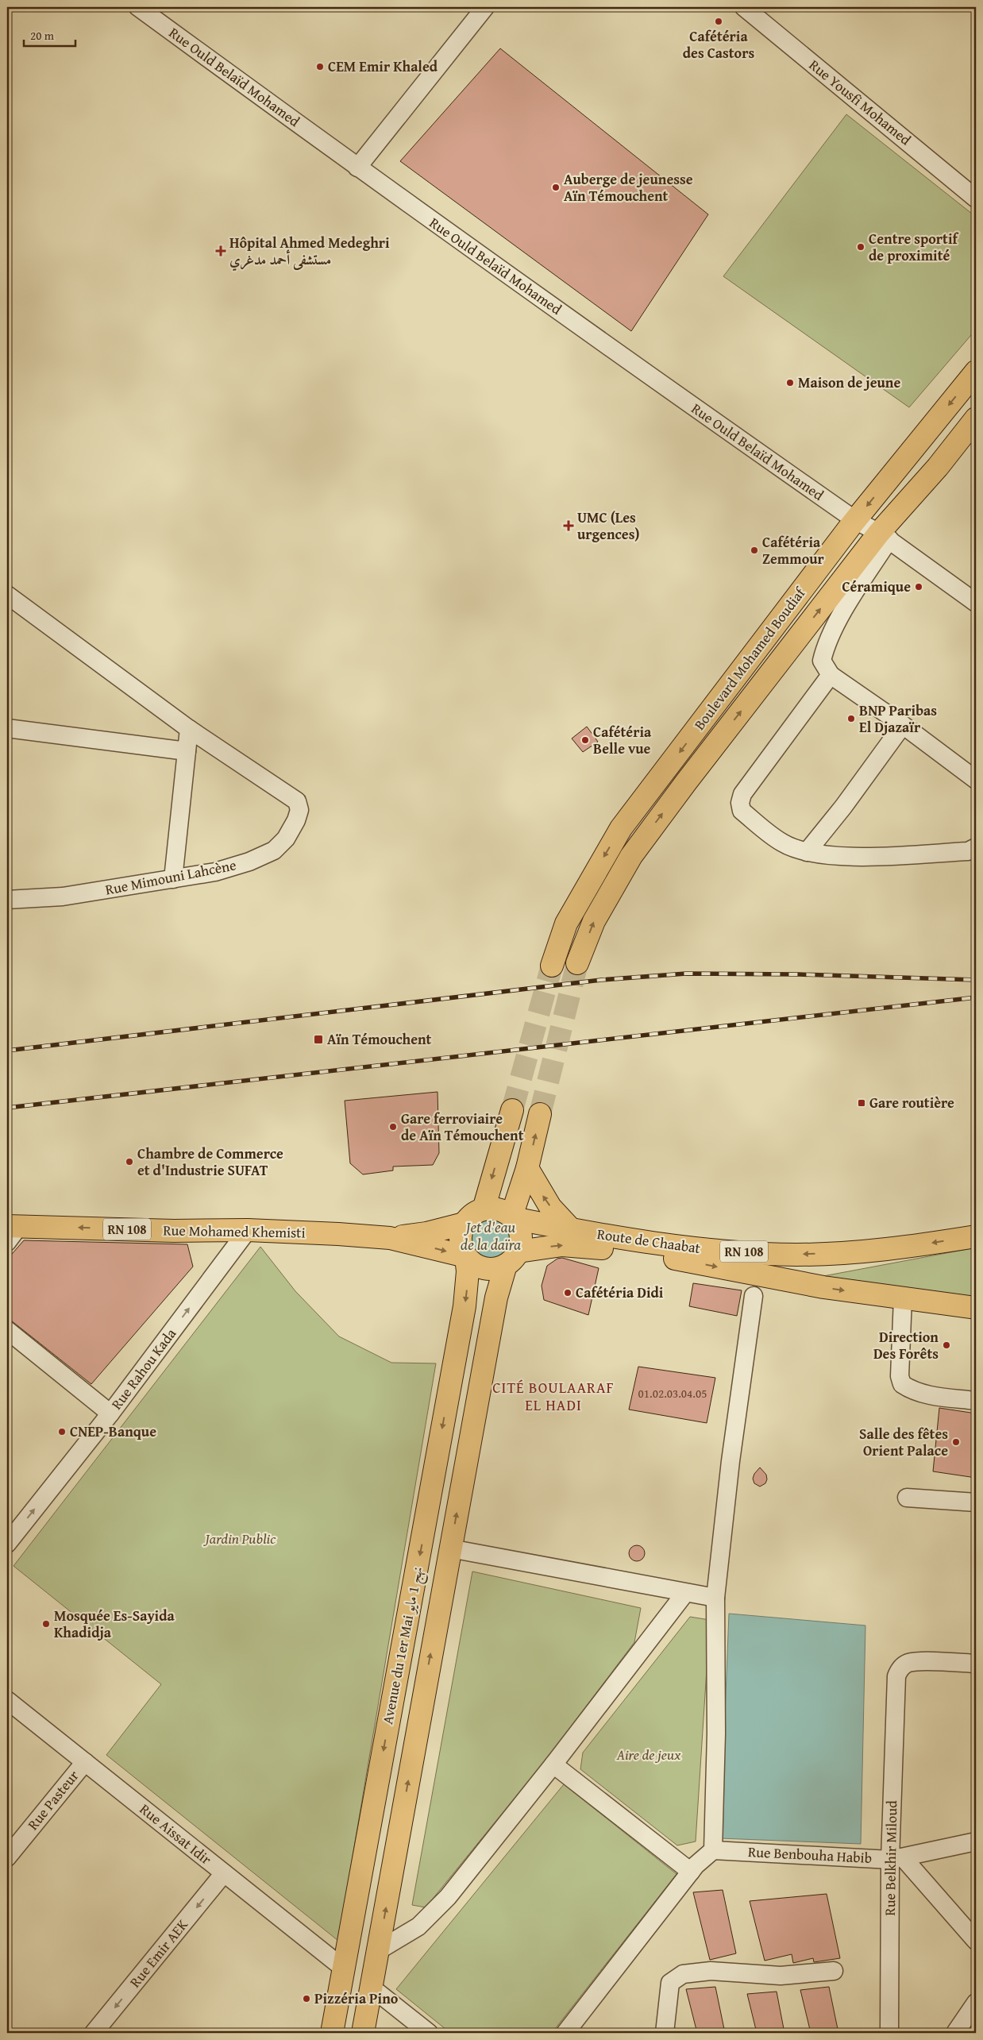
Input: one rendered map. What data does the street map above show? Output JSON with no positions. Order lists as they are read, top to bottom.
{
  "streets": {
    "main road": [
      "Boulevard Mohamed Boudiaf",
      "RN 108",
      "Rue Mohamed Khemisti",
      "Route de Chaabat",
      "Avenue du 1er Mai نهج 1 مايو"
    ],
    "street": [
      "Rue Ould Belaïd Mohamed",
      "Rue Yousfi Mohamed",
      "Rue Mimouni Lahcène",
      "Rue Rahou Kada",
      "Rue Pasteur",
      "Rue Aissat Idir",
      "Rue Benbouha Habib",
      "Rue Belkhir Miloud",
      "Rue Emir AEK"
    ]
  },
  "crossings": [
    ["Rue Ould Belaïd Mohamed", "Boulevard Mohamed Boudiaf"],
    ["Rue Mohamed Khemisti", "Route de Chaabat"],
    ["Rue Mohamed Khemisti", "Rue Rahou Kada"],
    ["Rue Mohamed Khemisti", "Avenue du 1er Mai نهج 1 مايو"],
    ["Route de Chaabat", "Avenue du 1er Mai نهج 1 مايو"],
    ["Avenue du 1er Mai نهج 1 مايو", "Rue Aissat Idir"],
    ["Rue Pasteur", "Rue Aissat Idir"],
    ["Rue Aissat Idir", "Rue Emir AEK"],
    ["Rue Benbouha Habib", "Rue Belkhir Miloud"]
  ],
  "one_way": ["Rue Rahou Kada", "Rue Emir AEK"],
  "districts": ["CITÉ BOULAARAF EL HADI"],
  "water": ["Jet d'eau de la daïra"],
  "parks": ["Jardin Public", "Aire de jeux"],
  "places": {
    "other": [
      "Cafétéria des Castors",
      "CEM Emir Khaled",
      "Auberge de jeunesse Aïn Témouchent",
      "Centre sportif de proximité",
      "Maison de jeune",
      "Cafétéria Zemmour",
      "Céramique",
      "BNP Paribas El Djazaïr",
      "Cafétéria Belle vue",
      "Gare ferroviaire de Aïn Témouchent",
      "Chambre de Commerce et d'Industrie SUFAT",
      "Cafétéria Didi",
      "Direction Des Forêts",
      "CNEP-Banque",
      "Salle des fêtes Orient Palace",
      "Mosquée Es-Sayida Khadidja",
      "Pizzéria Pino"
    ],
    "health": ["Hôpital Ahmed Medeghri مستشفى أحمد مدغري", "UMC (Les urgences)"],
    "transit": ["Aïn Témouchent", "Gare routière"]
  },
  "house_numbers": ["01.02.03.04.05"],
  "scale_bar": "20 m"
}
